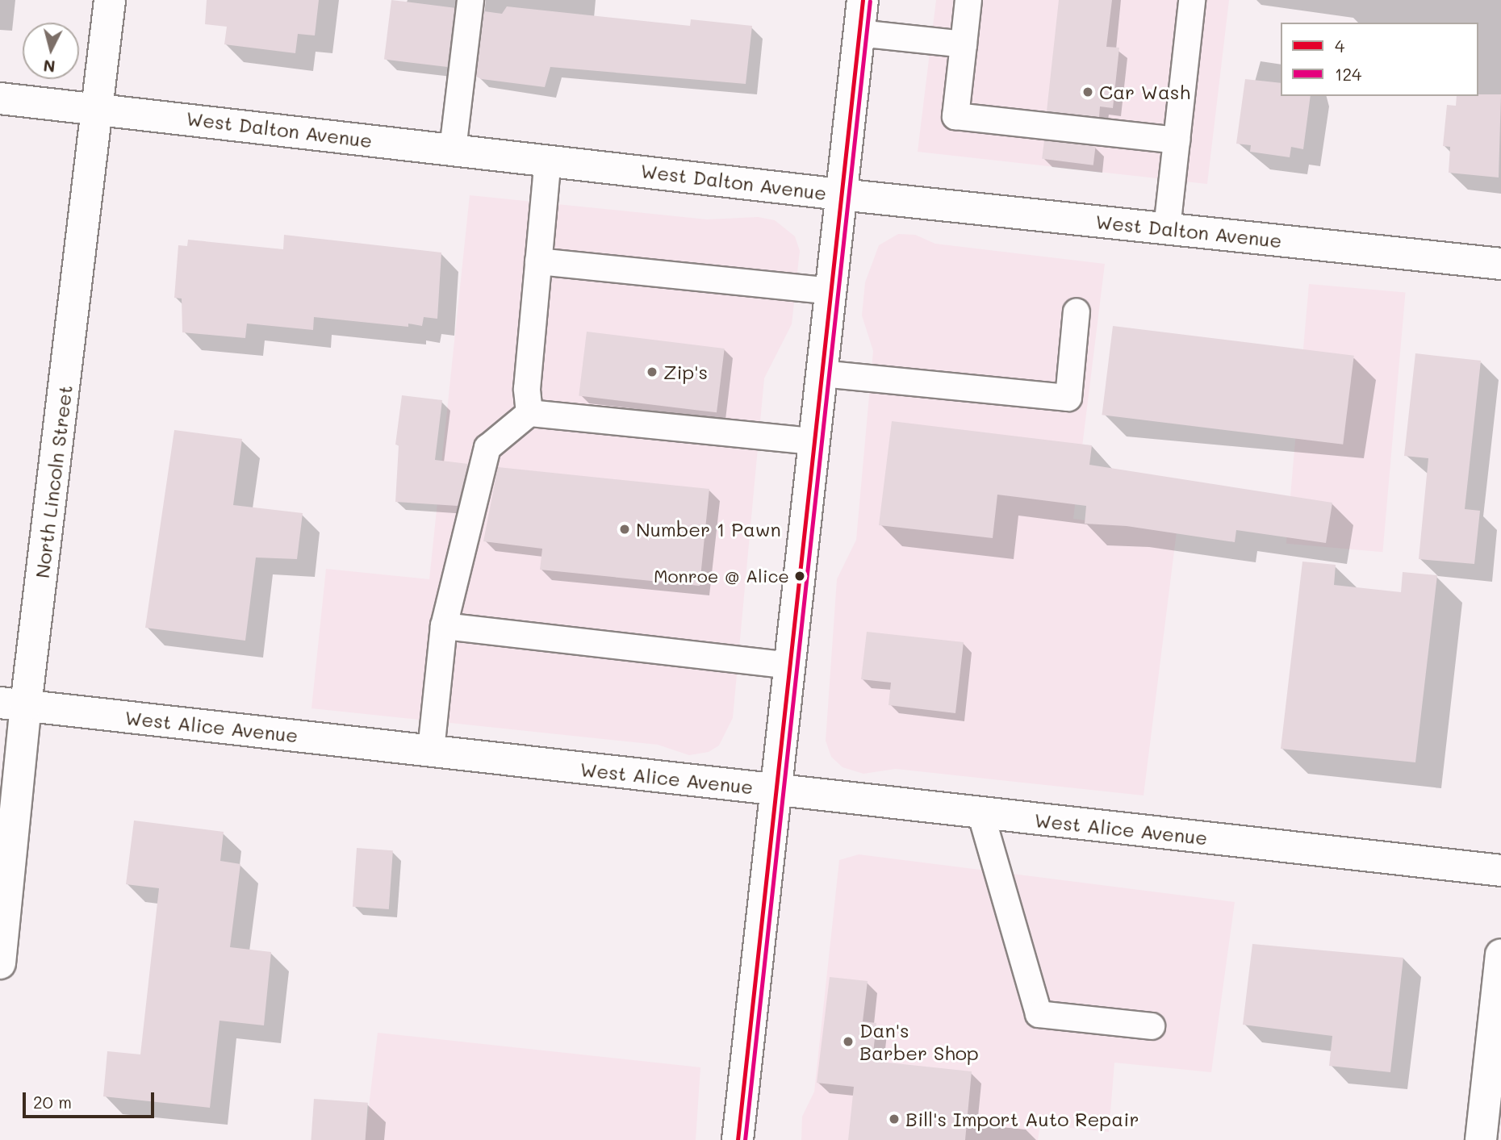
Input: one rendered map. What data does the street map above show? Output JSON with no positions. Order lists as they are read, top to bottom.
{
  "streets": {
    "street": ["West Dalton Avenue", "North Lincoln Street", "West Alice Avenue"]
  },
  "crossings": [
    ["West Dalton Avenue", "North Lincoln Street"],
    ["North Lincoln Street", "West Alice Avenue"]
  ],
  "places": [
    "Car Wash",
    "Zip's",
    "Number 1 Pawn",
    "Monroe @ Alice",
    "Dan's Barber Shop",
    "Bill's Import Auto Repair"
  ],
  "lines": ["transit line 4", "transit line 124"],
  "legend": ["4", "124"],
  "scale_bar": "20 m",
  "north": "bottom"
}
